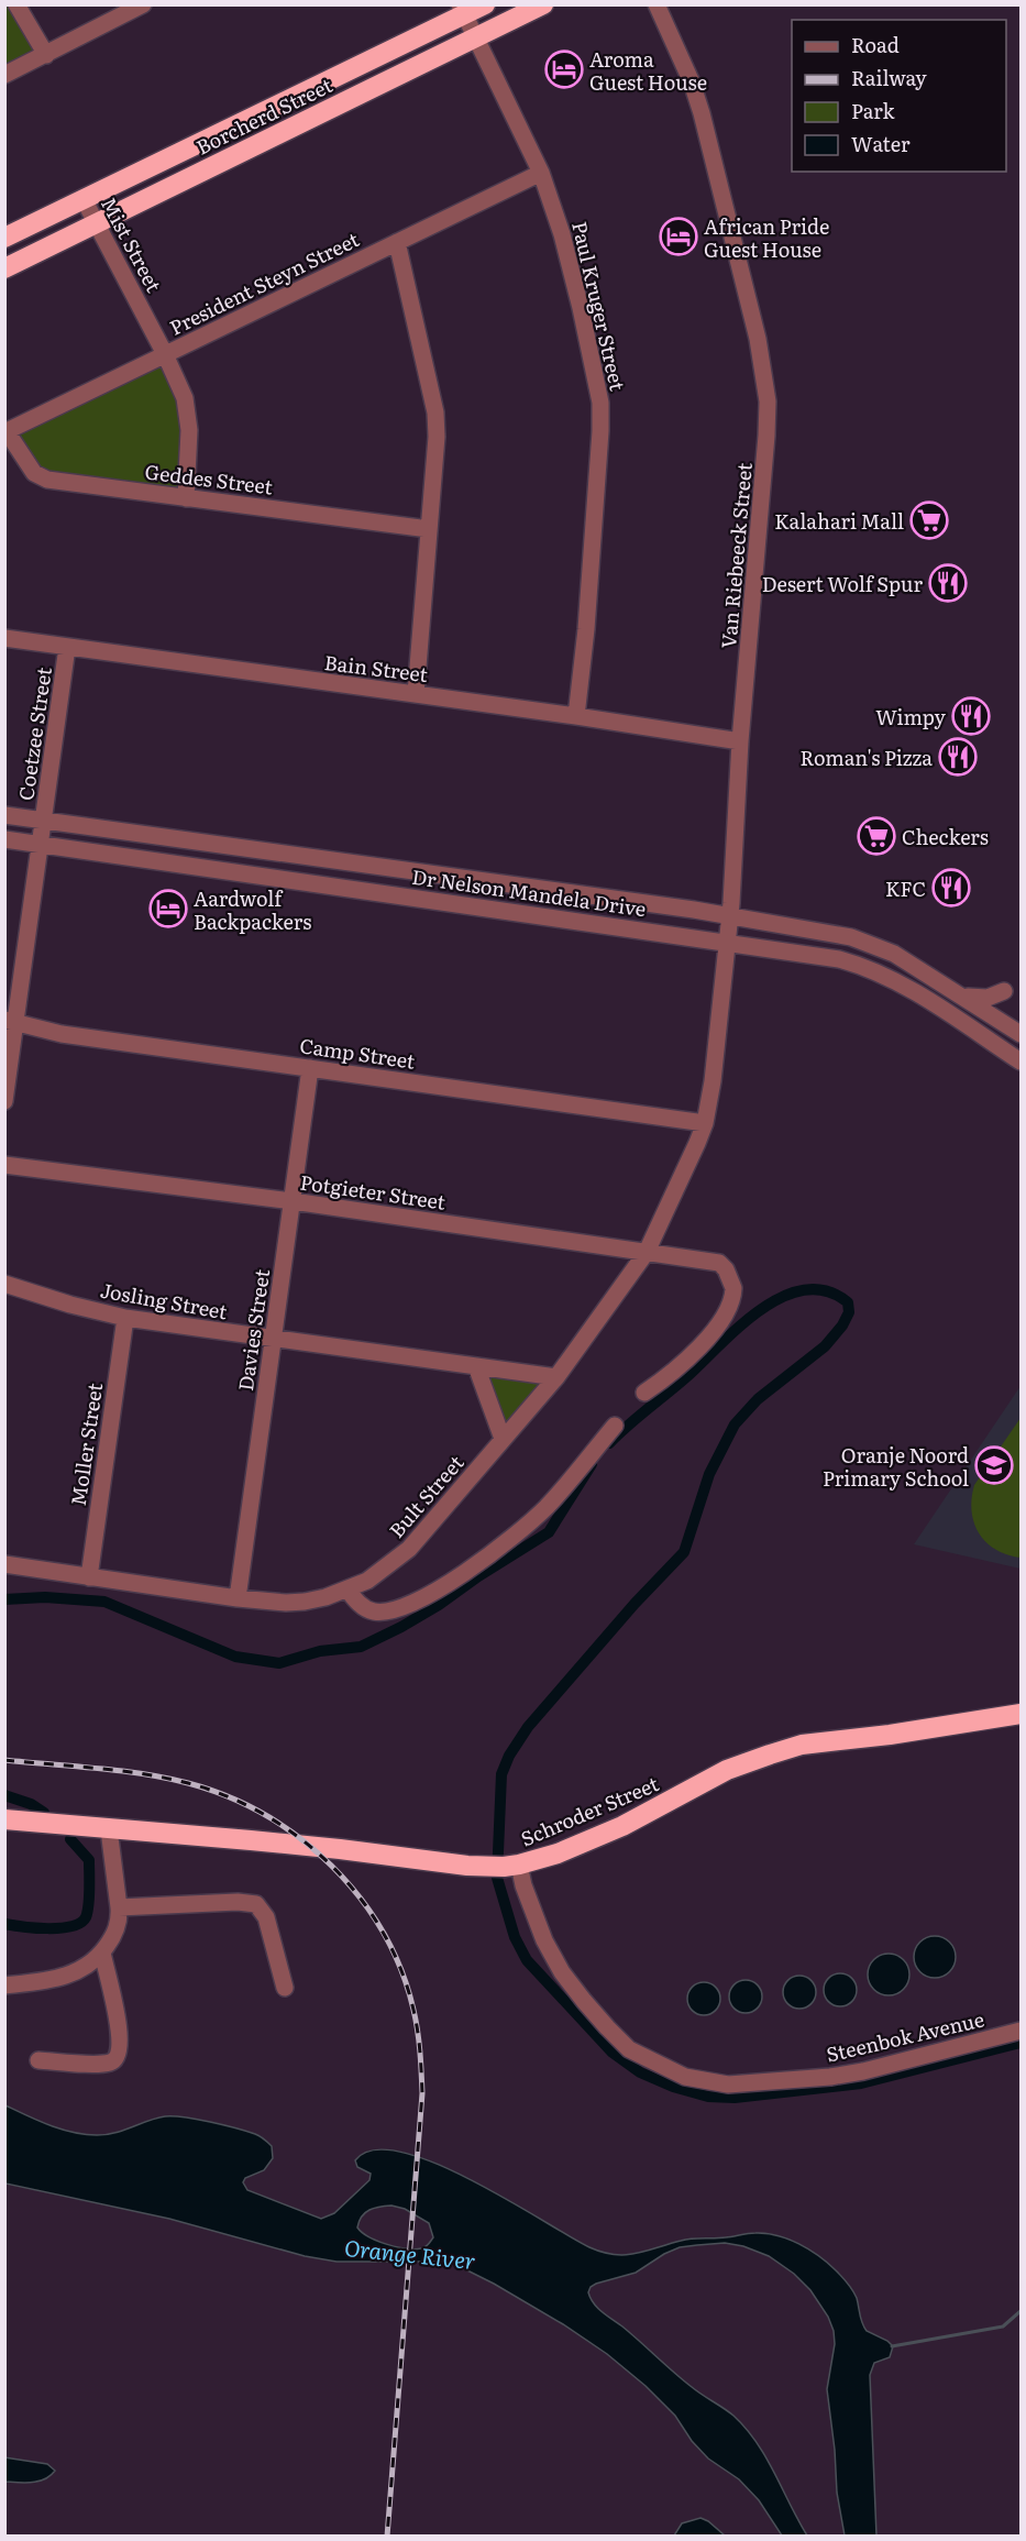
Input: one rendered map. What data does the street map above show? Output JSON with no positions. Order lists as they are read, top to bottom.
{
  "streets": {
    "highway": ["Borcherd Street", "Schroder Street"],
    "street": [
      "Mist Street",
      "President Steyn Street",
      "Paul Kruger Street",
      "Geddes Street",
      "Van Riebeeck Street",
      "Bain Street",
      "Coetzee Street",
      "Dr Nelson Mandela Drive",
      "Camp Street",
      "Potgieter Street",
      "Josling Street",
      "Davies Street",
      "Moller Street",
      "Bult Street",
      "Steenbok Avenue"
    ]
  },
  "crossings": [
    ["Borcherd Street", "Mist Street"],
    ["Borcherd Street", "Paul Kruger Street"],
    ["Mist Street", "President Steyn Street"],
    ["Mist Street", "Geddes Street"],
    ["President Steyn Street", "Paul Kruger Street"],
    ["President Steyn Street", "Geddes Street"],
    ["Paul Kruger Street", "Bain Street"],
    ["Van Riebeeck Street", "Bain Street"],
    ["Van Riebeeck Street", "Dr Nelson Mandela Drive"],
    ["Van Riebeeck Street", "Camp Street"],
    ["Van Riebeeck Street", "Bult Street"],
    ["Bain Street", "Coetzee Street"],
    ["Coetzee Street", "Dr Nelson Mandela Drive"],
    ["Coetzee Street", "Camp Street"],
    ["Camp Street", "Davies Street"],
    ["Camp Street", "Bult Street"],
    ["Potgieter Street", "Davies Street"],
    ["Potgieter Street", "Bult Street"],
    ["Josling Street", "Davies Street"],
    ["Josling Street", "Moller Street"],
    ["Josling Street", "Bult Street"],
    ["Davies Street", "Bult Street"],
    ["Moller Street", "Bult Street"],
    ["Schroder Street", "Steenbok Avenue"]
  ],
  "water": ["Orange River"],
  "places": {
    "hotel": ["Aroma Guest House", "African Pride Guest House", "Aardwolf Backpackers"],
    "supermarket": ["Kalahari Mall", "Checkers"],
    "restaurant": [
      "Desert Wolf Spur",
      "Wimpy",
      "Roman's Pizza",
      "KFC"
    ],
    "school or university": ["Oranje Noord Primary School"]
  },
  "legend": [
    "Road",
    "Railway",
    "Park",
    "Water"
  ]
}
